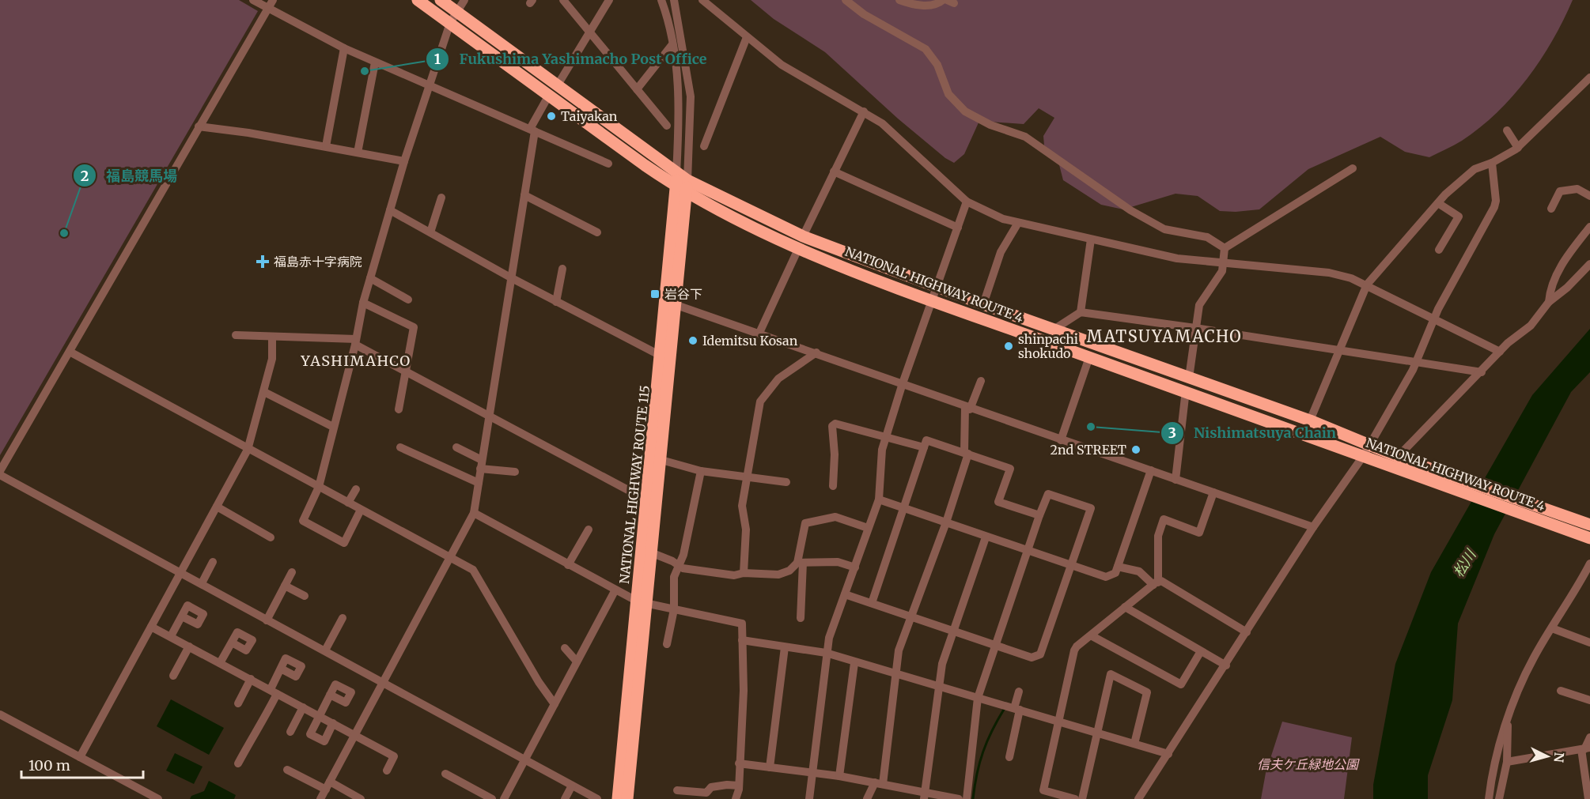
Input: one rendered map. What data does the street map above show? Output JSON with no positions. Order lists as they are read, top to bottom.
{
  "streets": {
    "highway": ["NATIONAL HIGHWAY ROUTE 4", "NATIONAL HIGHWAY ROUTE 115"]
  },
  "crossings": [
    ["NATIONAL HIGHWAY ROUTE 4", "NATIONAL HIGHWAY ROUTE 115"]
  ],
  "districts": ["MATSUYAMACHO", "YASHIMAHCO"],
  "water": ["松川"],
  "parks": ["信夫ケ丘緑地公園"],
  "places": {
    "other": [
      "Fukushima Yashimacho Post Office",
      "Taiyakan",
      "福島競馬場",
      "Idemitsu Kosan",
      "shinpachi shokudo",
      "Nishimatsuya Chain",
      "2nd STREET"
    ],
    "health": ["福島赤十字病院"],
    "transit": ["岩谷下"]
  },
  "scale_bar": "100 m",
  "north": "right"
}
